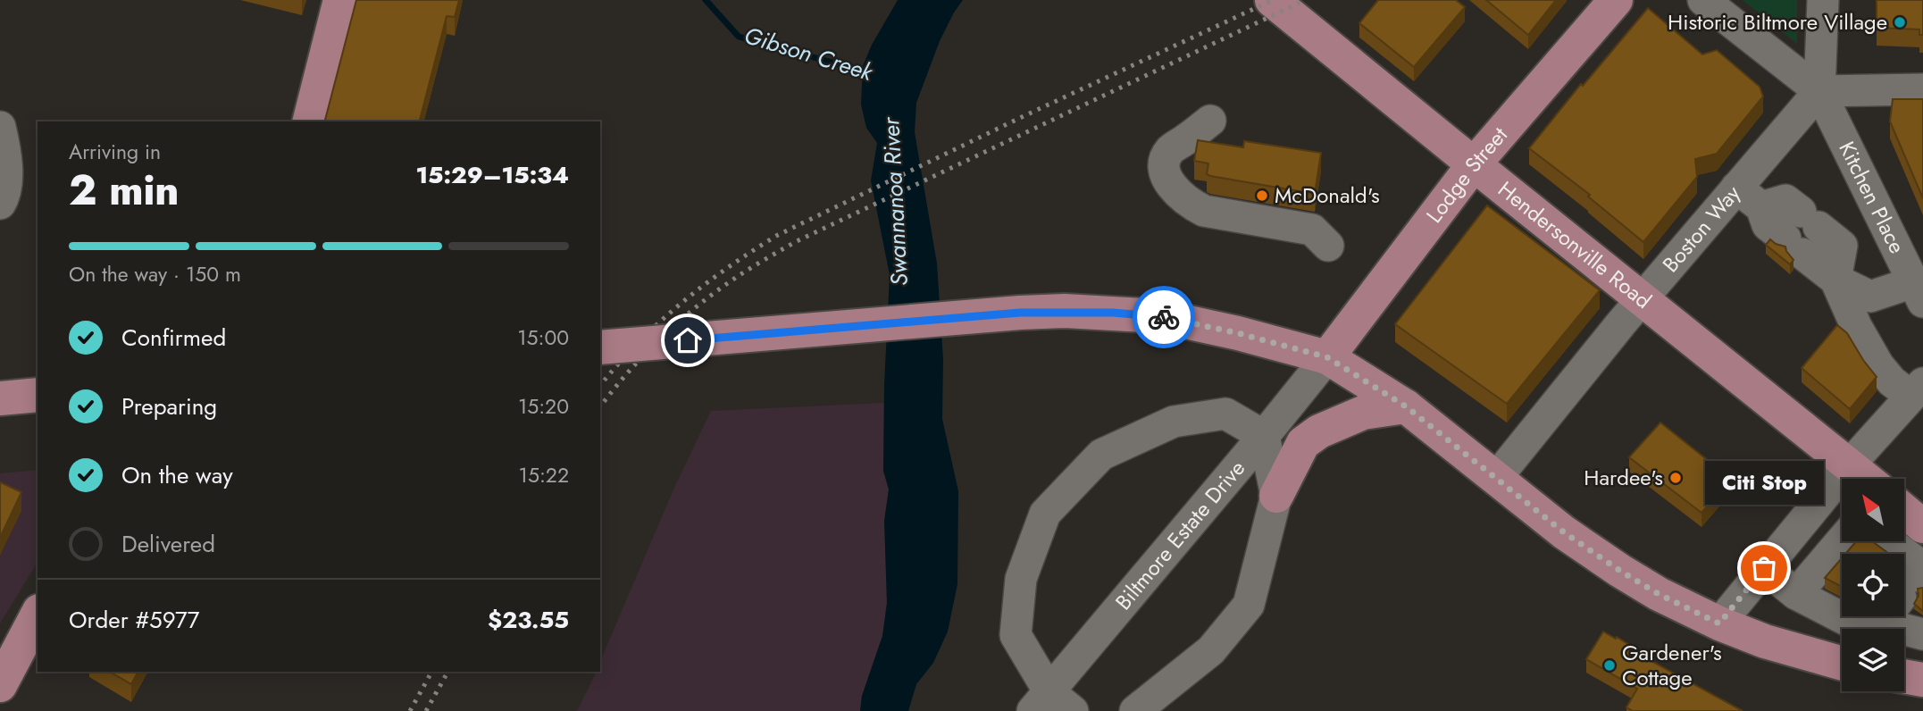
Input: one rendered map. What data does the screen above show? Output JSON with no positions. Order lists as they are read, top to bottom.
{
  "streets": {
    "main road": ["Lodge Street", "Hendersonville Road"],
    "street": ["Kitchen Place", "Boston Way", "Biltmore Estate Drive"]
  },
  "crossings": [
    ["Lodge Street", "Hendersonville Road"],
    ["Lodge Street", "Biltmore Estate Drive"],
    ["Kitchen Place", "Boston Way"],
    ["Boston Way", "Hendersonville Road"]
  ],
  "water": ["Gibson Creek", "Swannanoa River"],
  "places": [
    "Historic Biltmore Village",
    "McDonald's",
    "Hardee's",
    "Citi Stop",
    "Gardener's Cottage"
  ],
  "north": "top left",
  "page": {
    "heading": ["2 min", "Arriving in", "15:29–15:34"],
    "panel": ["Order #5977", "$23.55"],
    "bar": "On the way · 150 m",
    "list": [
      ["Confirmed", "15:00"],
      ["Preparing", "15:20"],
      ["On the way", "15:22"],
      "Delivered"
    ],
    "bubble": "Citi Stop"
  }
}
